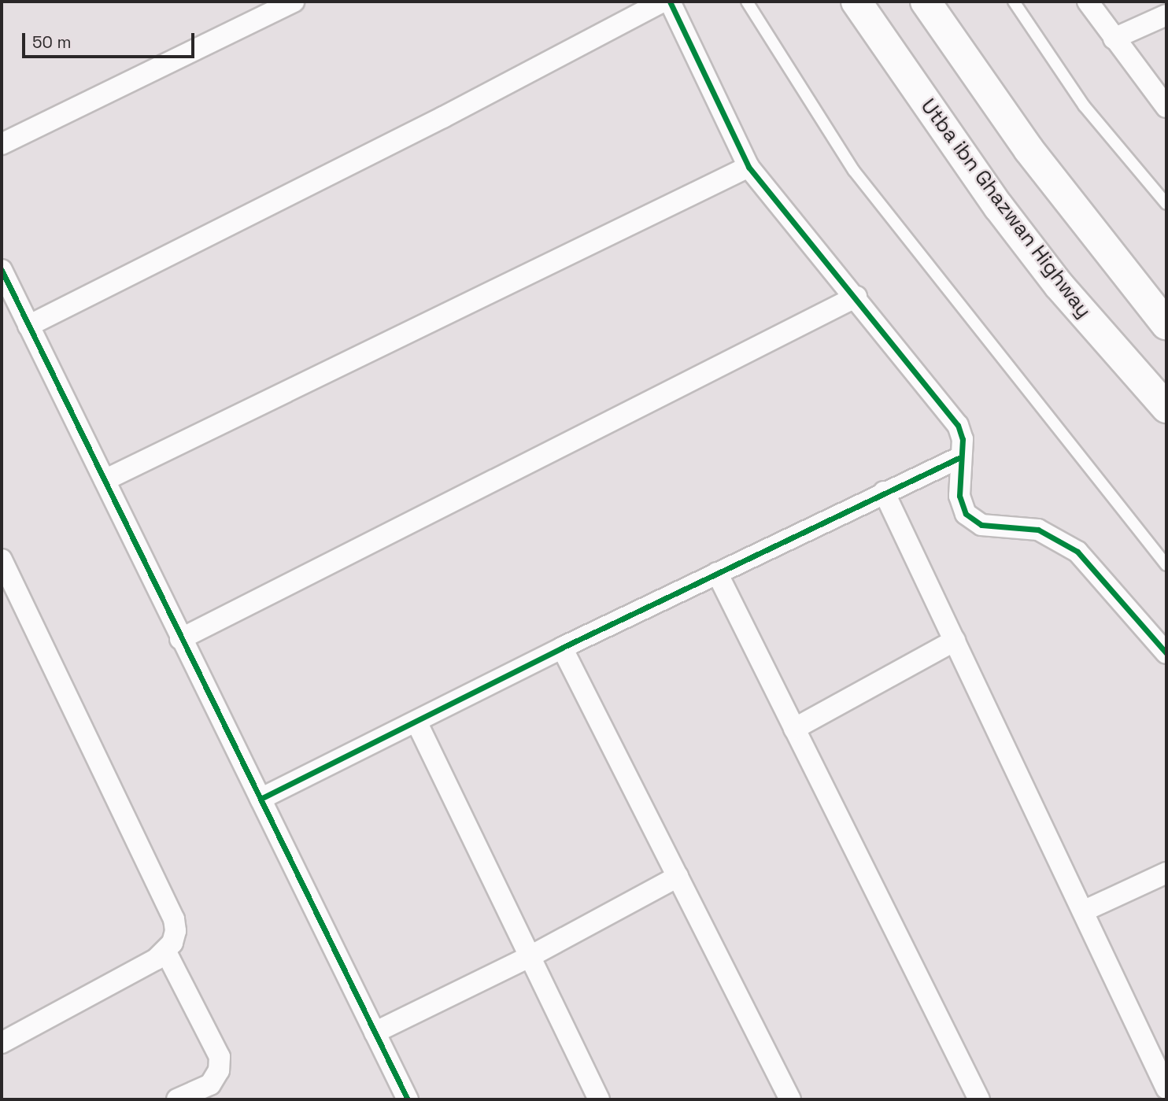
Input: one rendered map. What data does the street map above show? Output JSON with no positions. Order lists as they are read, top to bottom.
{
  "streets": {
    "highway": ["Utba ibn Ghazwan Highway"]
  },
  "scale_bar": "50 m"
}
